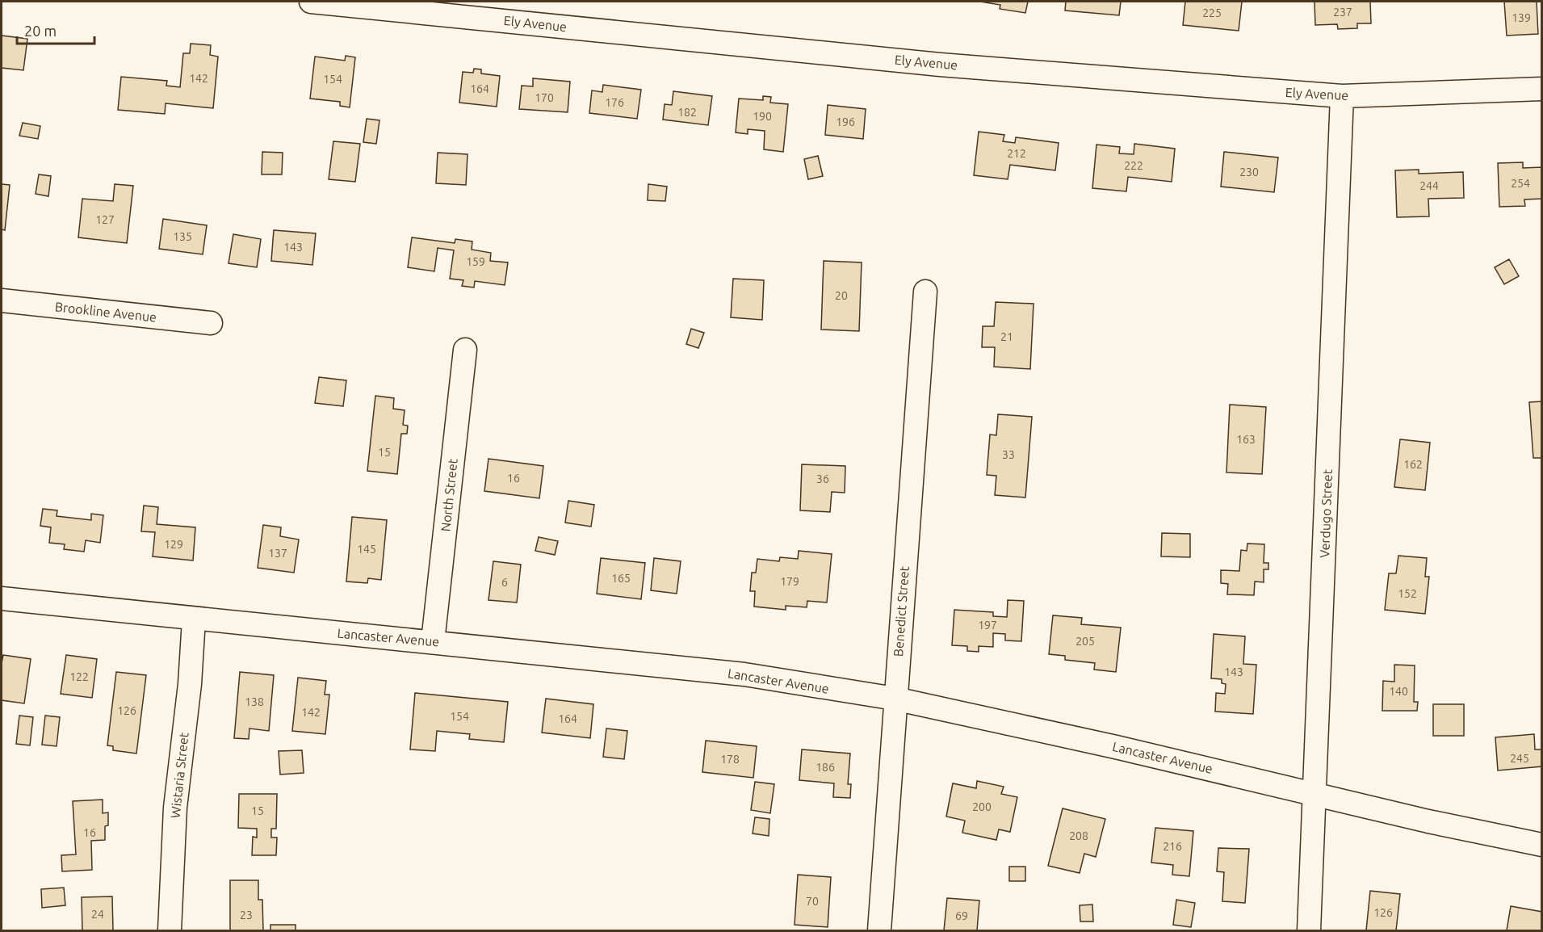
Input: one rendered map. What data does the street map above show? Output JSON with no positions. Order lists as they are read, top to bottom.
{
  "streets": {
    "street": [
      "Ely Avenue",
      "Brookline Avenue",
      "North Street",
      "Verdugo Street",
      "Benedict Street",
      "Lancaster Avenue",
      "Wistaria Street"
    ]
  },
  "crossings": [
    ["Ely Avenue", "Verdugo Street"],
    ["North Street", "Lancaster Avenue"],
    ["Verdugo Street", "Lancaster Avenue"],
    ["Benedict Street", "Lancaster Avenue"],
    ["Lancaster Avenue", "Wistaria Street"]
  ],
  "house_numbers": [
    "237",
    "225",
    "139",
    "142",
    "154",
    "164",
    "170",
    "176",
    "182",
    "190",
    "196",
    "212",
    "222",
    "230",
    "254",
    "244",
    "127",
    "135",
    "143",
    "159",
    "20",
    "21",
    "163",
    "15",
    "33",
    "162",
    "16",
    "36",
    "129",
    "145",
    "137",
    "165",
    "179",
    "6",
    "152",
    "197",
    "205",
    "143",
    "122",
    "140",
    "138",
    "126",
    "142",
    "154",
    "164",
    "245",
    "178",
    "186",
    "200",
    "15",
    "16",
    "208",
    "216",
    "70",
    "126",
    "24",
    "23",
    "69"
  ],
  "scale_bar": "20 m"
}
